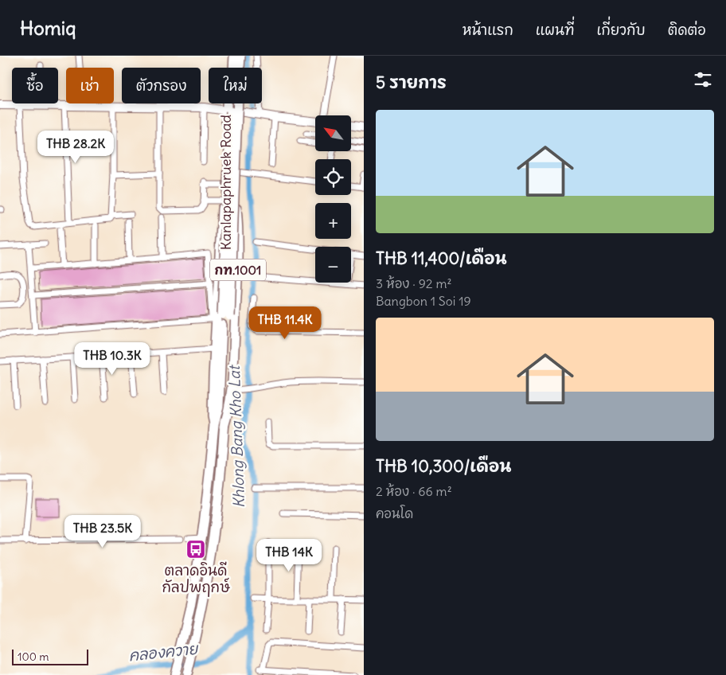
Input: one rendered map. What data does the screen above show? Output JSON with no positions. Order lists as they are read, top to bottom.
{
  "streets": {
    "main road": ["Kanlapaphruek Road", "กท.1001"]
  },
  "water": ["Khlong Bang Kho Lat", "คลองควาย"],
  "places": {
    "bus stop": ["ตลาดอินดี กัลปพฤกษ์"]
  },
  "scale_bar": "100 m",
  "north": "top left",
  "page": {
    "header": "Homiq",
    "nav": [
      "หน้าแรก",
      "แผนที่",
      "เกี่ยวกับ",
      "ติดต่อ"
    ],
    "heading": "5 รายการ",
    "chip": [
      "ซื้อ",
      "เช่า",
      "ตัวกรอง",
      "ใหม่"
    ],
    "list": [
      {
        "name": "THB 11,400/เดือน",
        "note": "3 ห้อง · 92 m² · Bangbon 1 Soi 19"
      },
      {
        "name": "THB 10,300/เดือน",
        "note": "2 ห้อง · 66 m² · คอนโด"
      }
    ],
    "map_buttons": ["+", "−"],
    "price": [
      "THB 28.2K",
      "THB 11.4K",
      "THB 10.3K",
      "THB 23.5K",
      "THB 14K"
    ],
    "scale": "100 m"
  }
}
